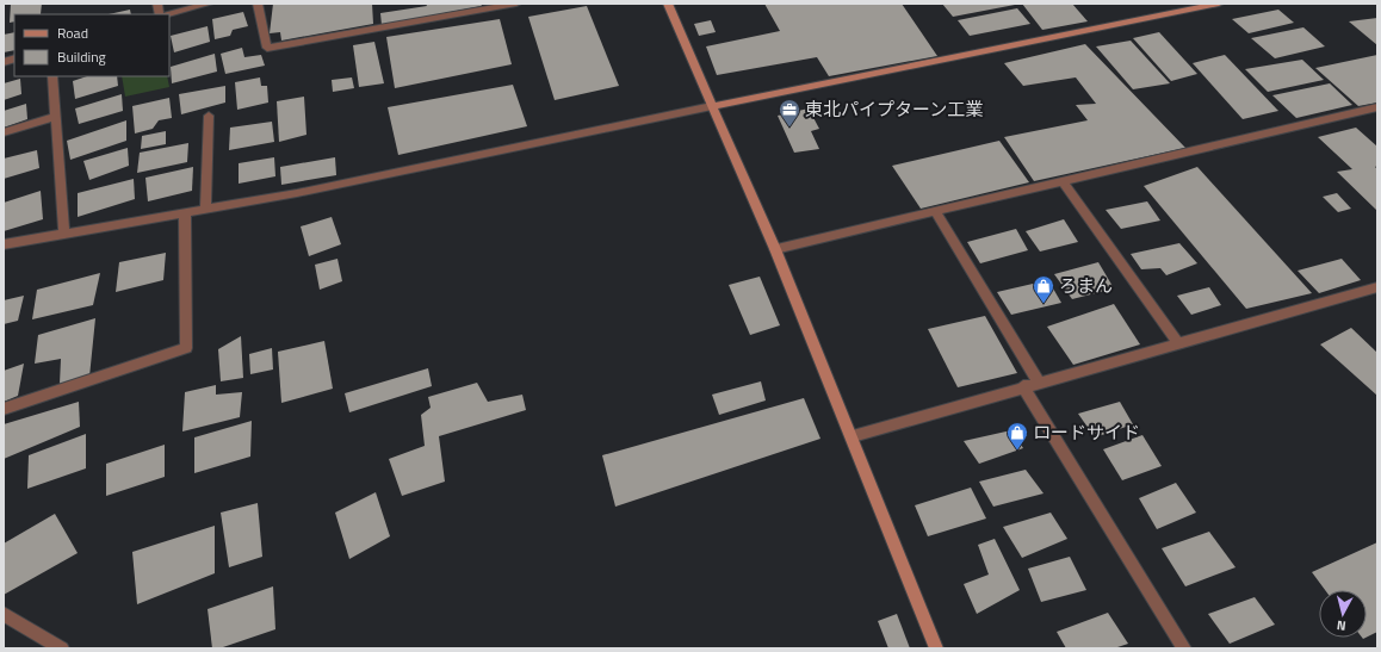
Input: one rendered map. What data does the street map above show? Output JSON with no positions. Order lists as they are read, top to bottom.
{
  "places": {
    "office": ["東北パイプターン工業"],
    "shop": ["ろまん", "ロードサイド"]
  },
  "legend": ["Road", "Building"],
  "north": "bottom"
}
